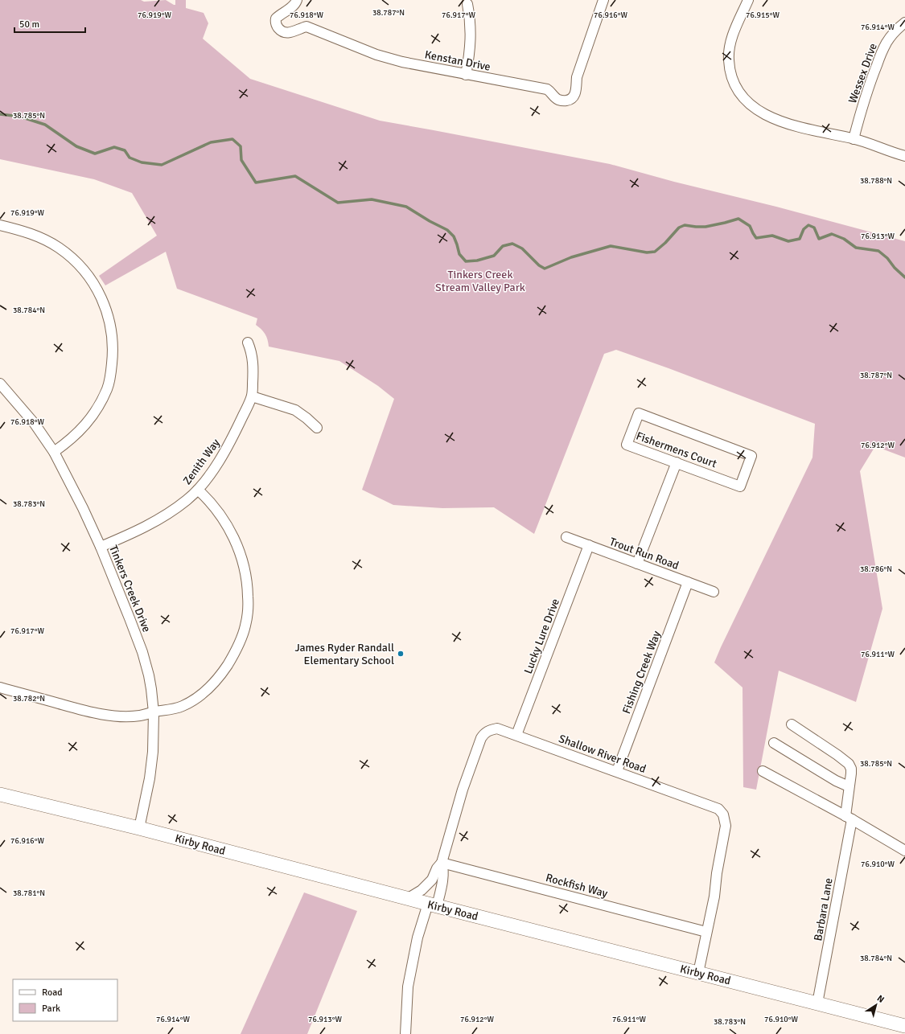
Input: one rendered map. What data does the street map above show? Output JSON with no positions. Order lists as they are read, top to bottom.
{
  "streets": {
    "main road": ["Kirby Road"],
    "street": [
      "Kenstan Drive",
      "Wessex Drive",
      "Fishermens Court",
      "Zenith Way",
      "Trout Run Road",
      "Tinkers Creek Drive",
      "Lucky Lure Drive",
      "Fishing Creek Way",
      "Shallow River Road",
      "Rockfish Way",
      "Barbara Lane"
    ]
  },
  "crossings": [
    ["Zenith Way", "Tinkers Creek Drive"],
    ["Trout Run Road", "Lucky Lure Drive"],
    ["Trout Run Road", "Fishing Creek Way"],
    ["Tinkers Creek Drive", "Kirby Road"],
    ["Lucky Lure Drive", "Shallow River Road"],
    ["Fishing Creek Way", "Shallow River Road"],
    ["Shallow River Road", "Kirby Road"],
    ["Shallow River Road", "Rockfish Way"],
    ["Kirby Road", "Barbara Lane"]
  ],
  "parks": ["Tinkers Creek Stream Valley Park"],
  "places": ["James Ryder Randall Elementary School"],
  "legend": ["Road", "Park"],
  "scale_bar": "50 m",
  "north": "top right",
  "coordinates": [
    "38.787°N",
    "76.919°W",
    "76.918°W",
    "76.917°W",
    "76.916°W",
    "76.915°W",
    "76.914°W",
    "38.785°N",
    "38.788°N",
    "76.913°W",
    "38.784°N",
    "76.912°W",
    "38.783°N",
    "38.786°N",
    "76.911°W",
    "38.782°N",
    "76.910°W",
    "38.781°N"
  ]
}
